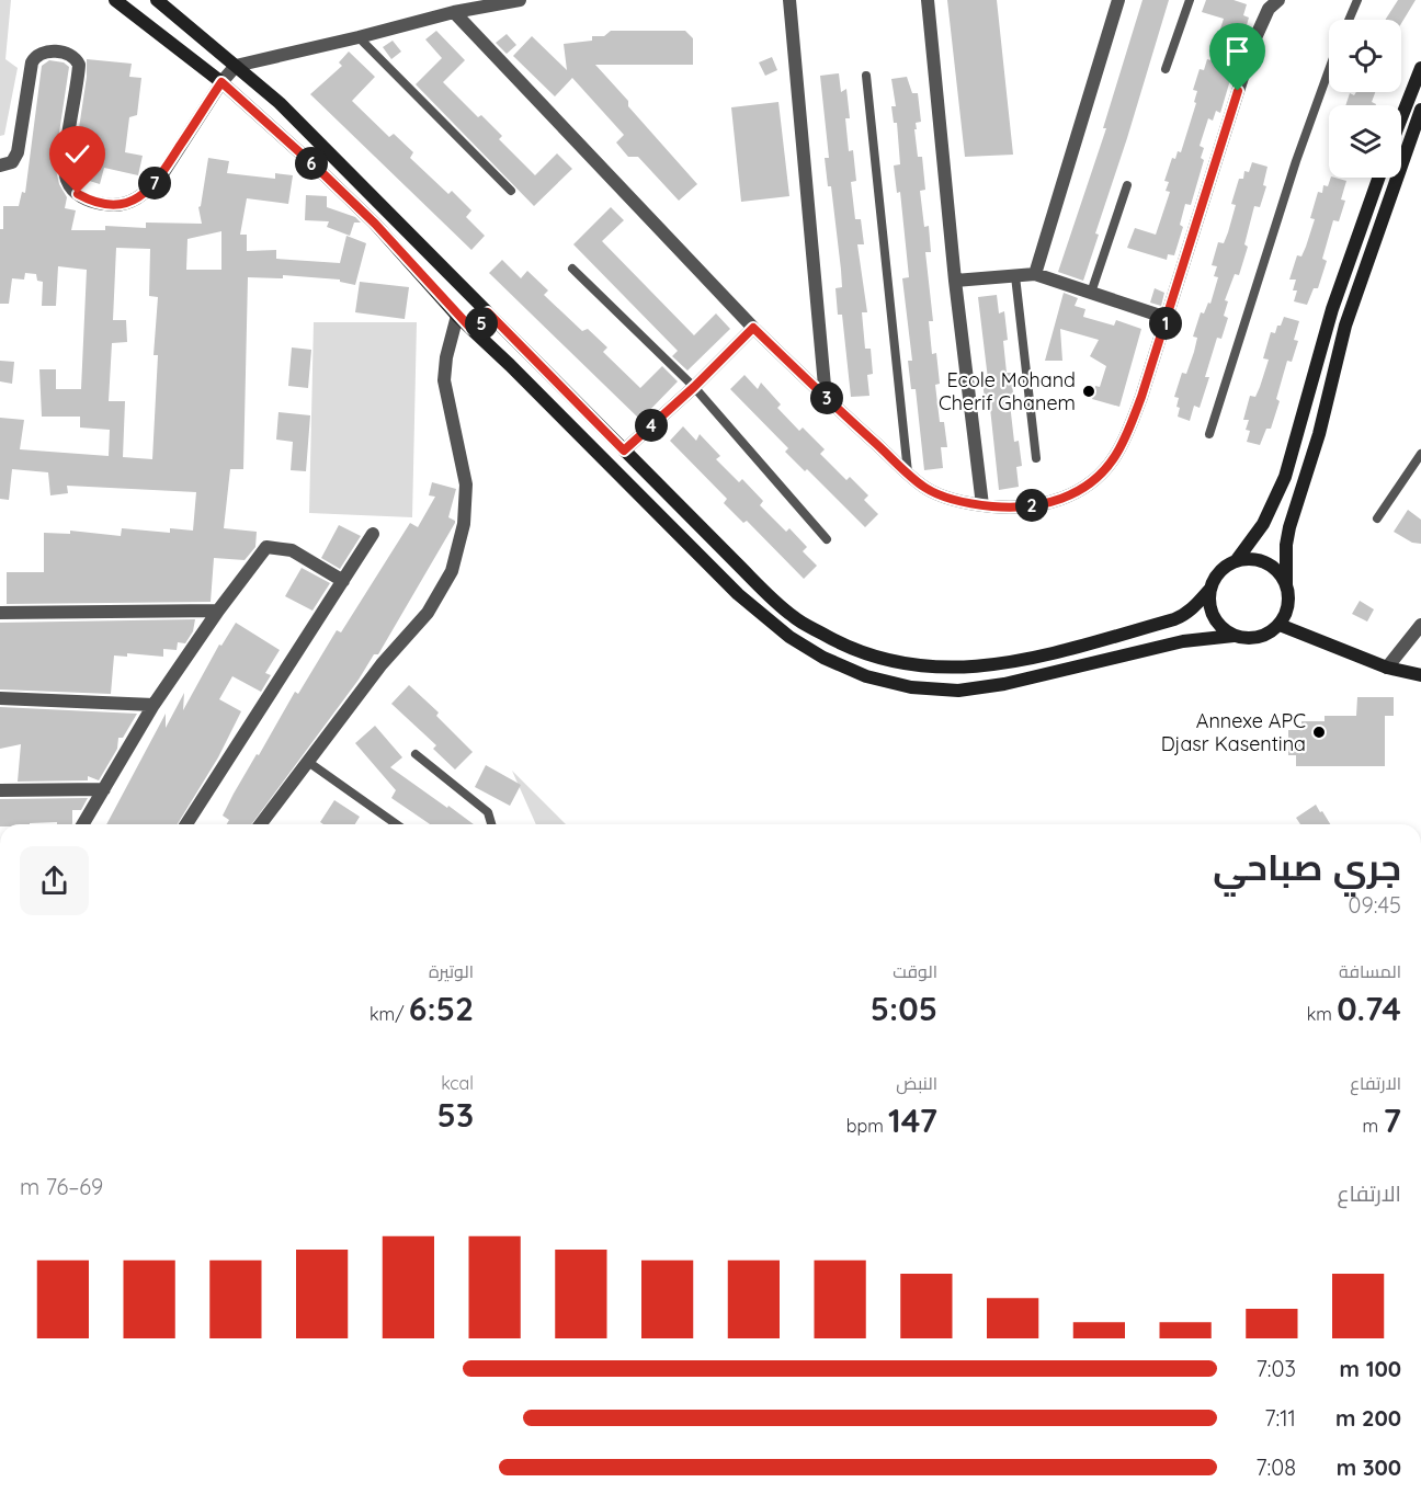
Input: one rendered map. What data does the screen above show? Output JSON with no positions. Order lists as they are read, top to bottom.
{
  "places": ["Ecole Mohand Cherif Ghanem", "Annexe APC Djasr Kasentina"],
  "page": {
    "pins": [
      "6",
      "7",
      "1",
      "5",
      "3",
      "4",
      "2"
    ],
    "heading": ["جري صباحي", "09:45"],
    "stats": [
      ["المسافة", "0.74 km"],
      ["الوقت", "5:05"],
      ["الوتيرة", "6:52 /km"],
      ["الارتفاع", "7 m"],
      ["النبض", "147 bpm"],
      ["kcal", "53"]
    ],
    "chart": ["الارتفاع", "69–76 m"],
    "list": [
      {
        "name": "100 m",
        "note": "7:03"
      },
      {
        "name": "200 m",
        "note": "7:11"
      },
      {
        "name": "300 m",
        "note": "7:08"
      }
    ]
  }
}
